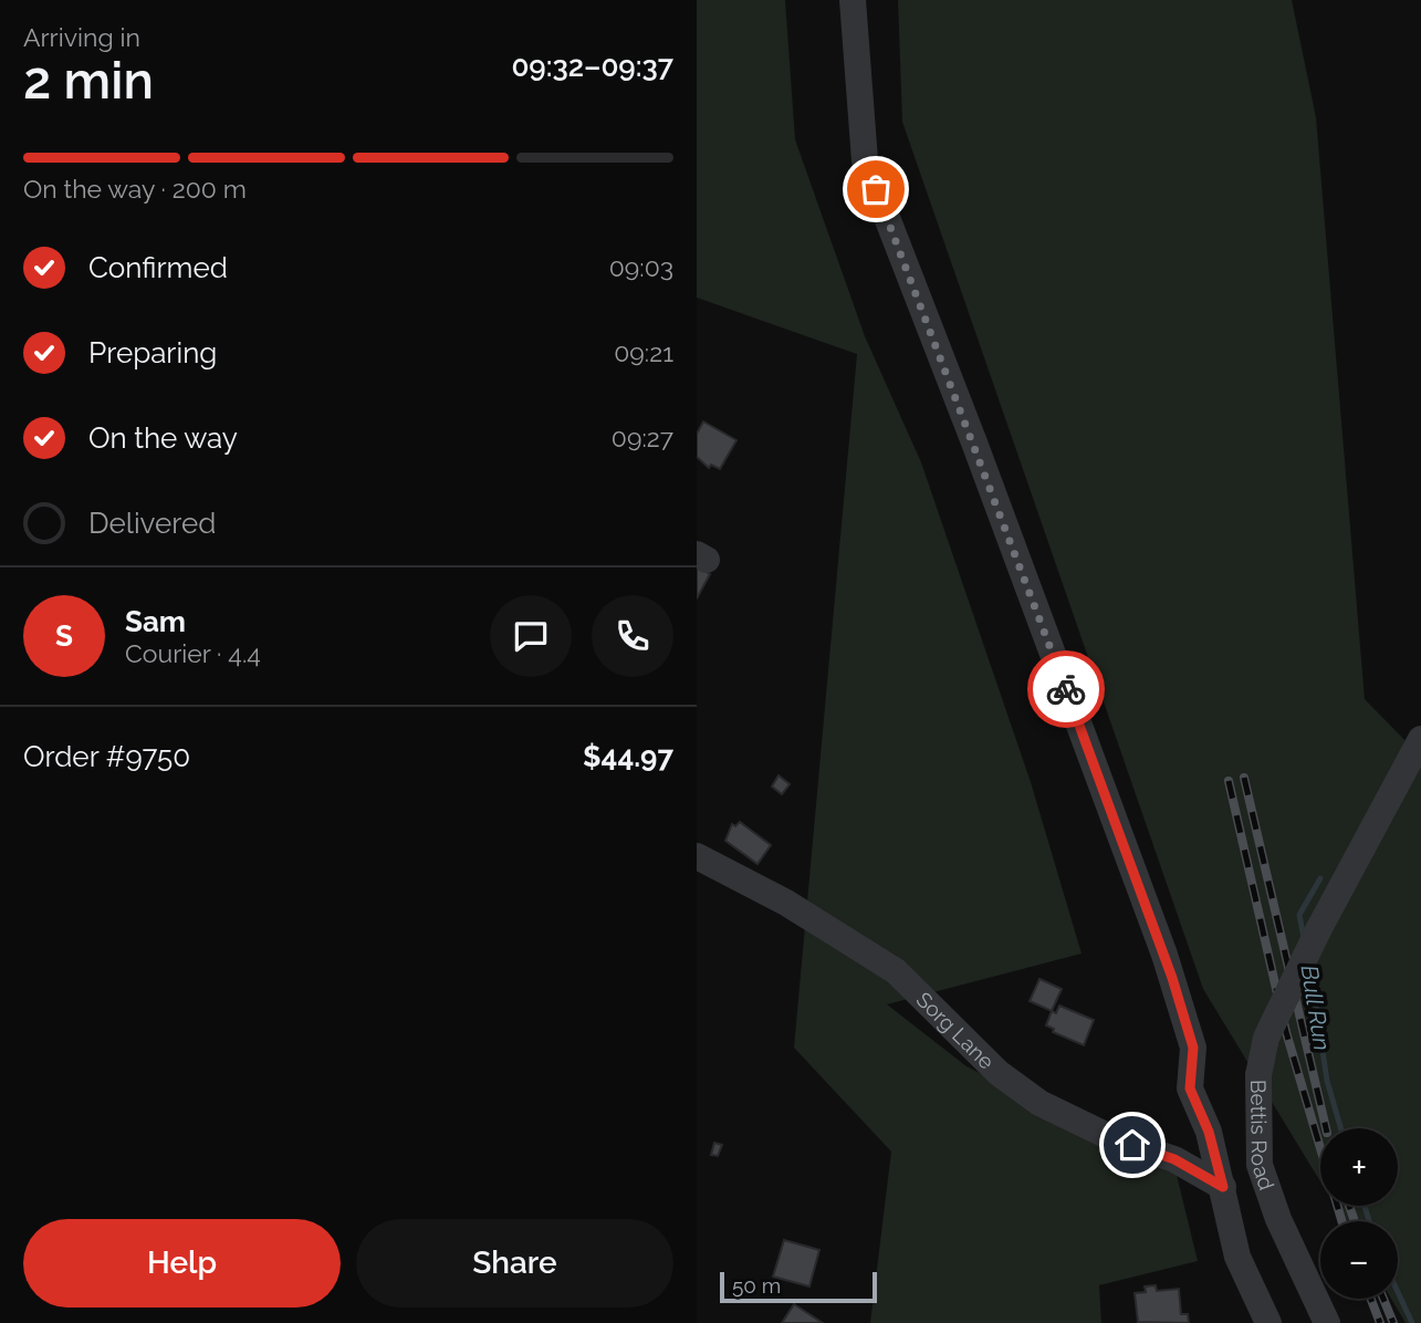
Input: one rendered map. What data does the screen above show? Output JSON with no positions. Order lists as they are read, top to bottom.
{
  "streets": {
    "street": ["Sorg Lane", "Bettis Road"]
  },
  "water": ["Bull Run"],
  "scale_bar": "50 m",
  "page": {
    "heading": ["2 min", "Arriving in", "09:32–09:37"],
    "panel": [
      "Sam",
      "Courier · 4.4",
      "Order #9750",
      "$44.97"
    ],
    "bar": "On the way · 200 m",
    "list": [
      ["Confirmed", "09:03"],
      ["Preparing", "09:21"],
      ["On the way", "09:27"],
      "Delivered"
    ],
    "round": "S",
    "map_buttons": ["+", "−"],
    "buttons": ["Help", "Share"],
    "scale": "50 m"
  }
}
